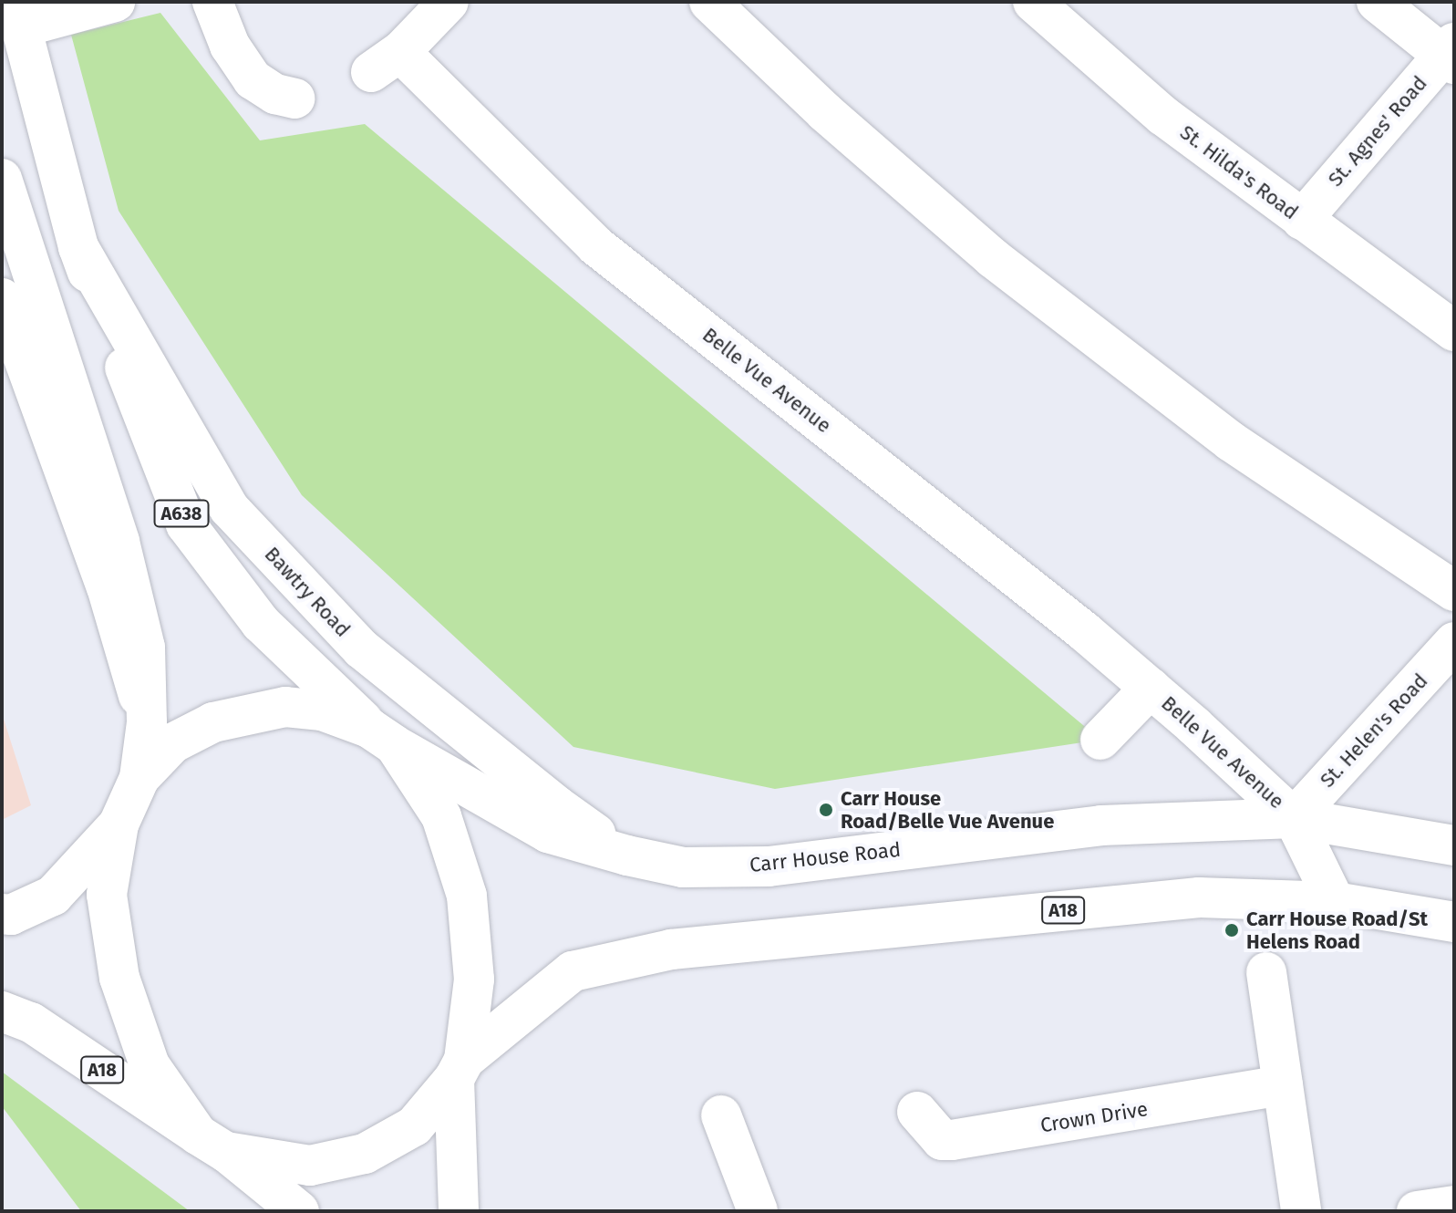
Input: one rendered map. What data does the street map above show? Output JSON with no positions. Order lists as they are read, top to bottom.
{
  "streets": {
    "main road": [
      "St. Agnes' Road",
      "St. Hilda's Road",
      "Belle Vue Avenue",
      "A638",
      "Bawtry Road",
      "St. Helen's Road",
      "Carr House Road",
      "A18",
      "Crown Drive"
    ]
  },
  "crossings": [
    ["St. Agnes' Road", "St. Hilda's Road"],
    ["Belle Vue Avenue", "St. Helen's Road"],
    ["Belle Vue Avenue", "Carr House Road"],
    ["Bawtry Road", "Carr House Road"],
    ["St. Helen's Road", "Carr House Road"]
  ],
  "places": ["Carr House Road/Belle Vue Avenue", "Carr House Road/St Helens Road"]
}
